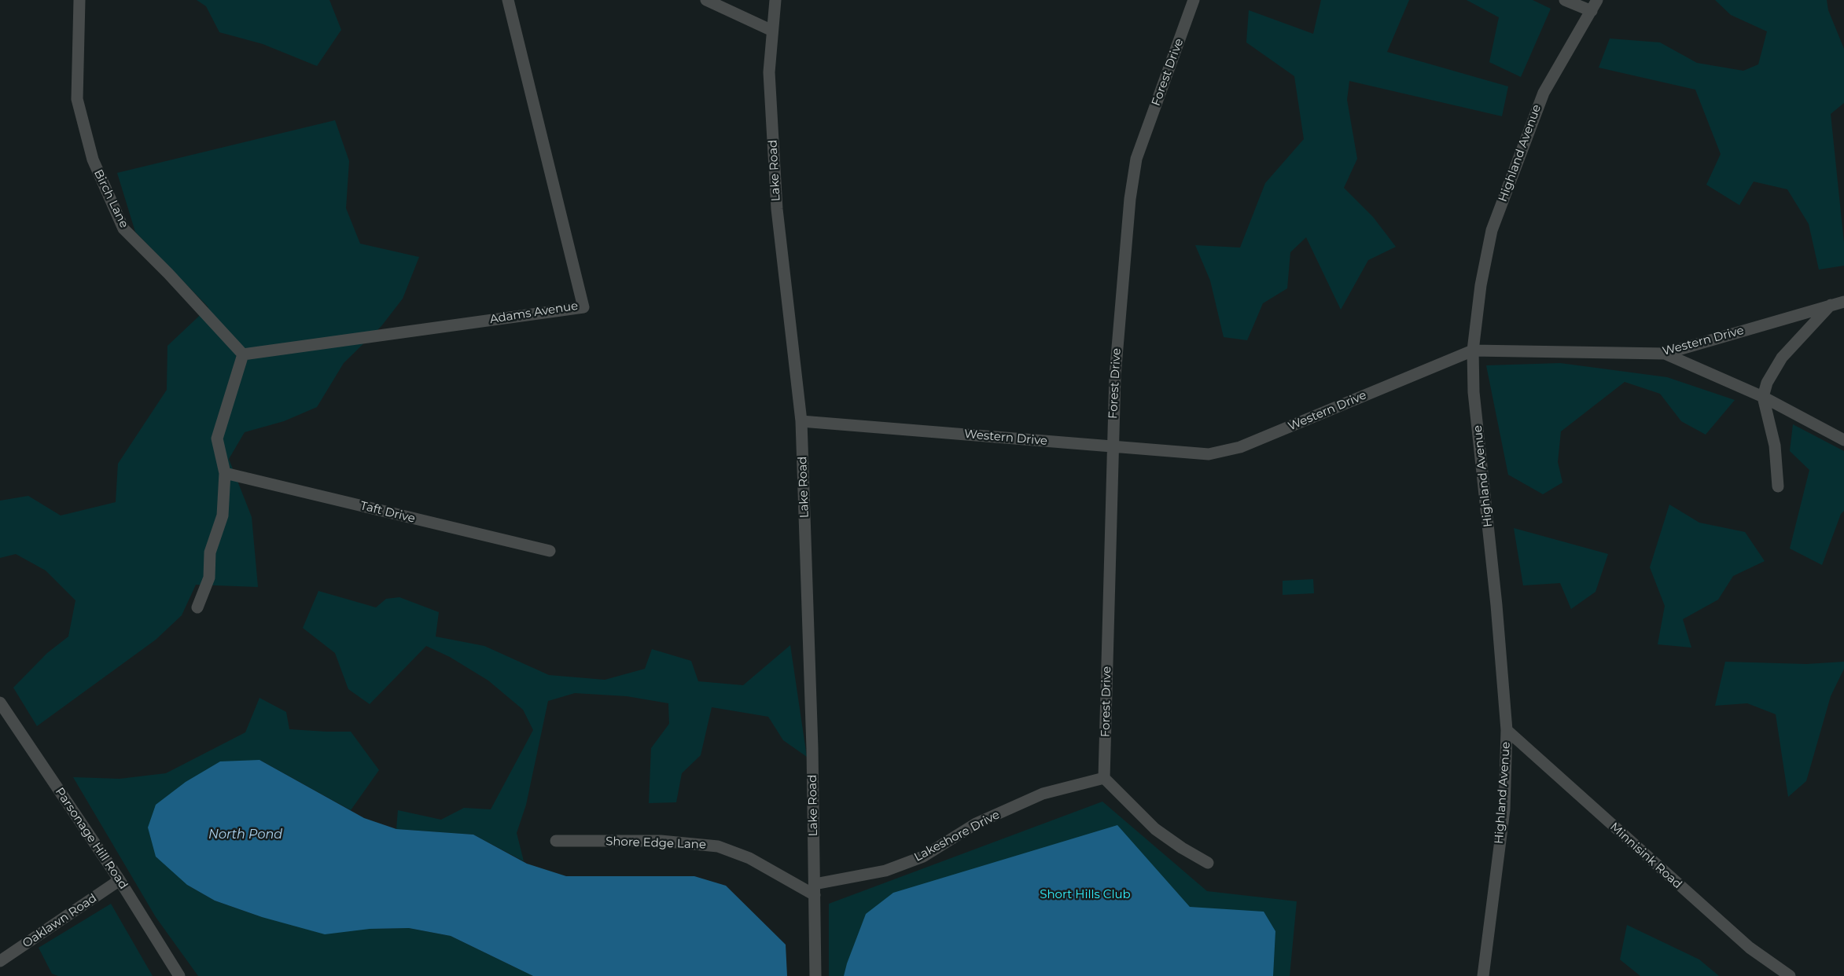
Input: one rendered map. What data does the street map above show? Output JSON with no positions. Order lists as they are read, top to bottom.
{
  "streets": {
    "street": [
      "Forest Drive",
      "Highland Avenue",
      "Lake Road",
      "Birch Lane",
      "Adams Avenue",
      "Western Drive",
      "Taft Drive",
      "Lakeshore Drive",
      "Parsonage Hill Road",
      "Shore Edge Lane",
      "Minnisink Road",
      "Oaklawn Road"
    ]
  },
  "crossings": [
    ["Forest Drive", "Western Drive"],
    ["Forest Drive", "Lakeshore Drive"],
    ["Highland Avenue", "Western Drive"],
    ["Highland Avenue", "Minnisink Road"],
    ["Lake Road", "Western Drive"],
    ["Lake Road", "Lakeshore Drive"],
    ["Lake Road", "Shore Edge Lane"],
    ["Birch Lane", "Adams Avenue"],
    ["Lakeshore Drive", "Shore Edge Lane"],
    ["Parsonage Hill Road", "Oaklawn Road"]
  ],
  "water": ["North Pond"],
  "parks": ["Short Hills Club"]
}
